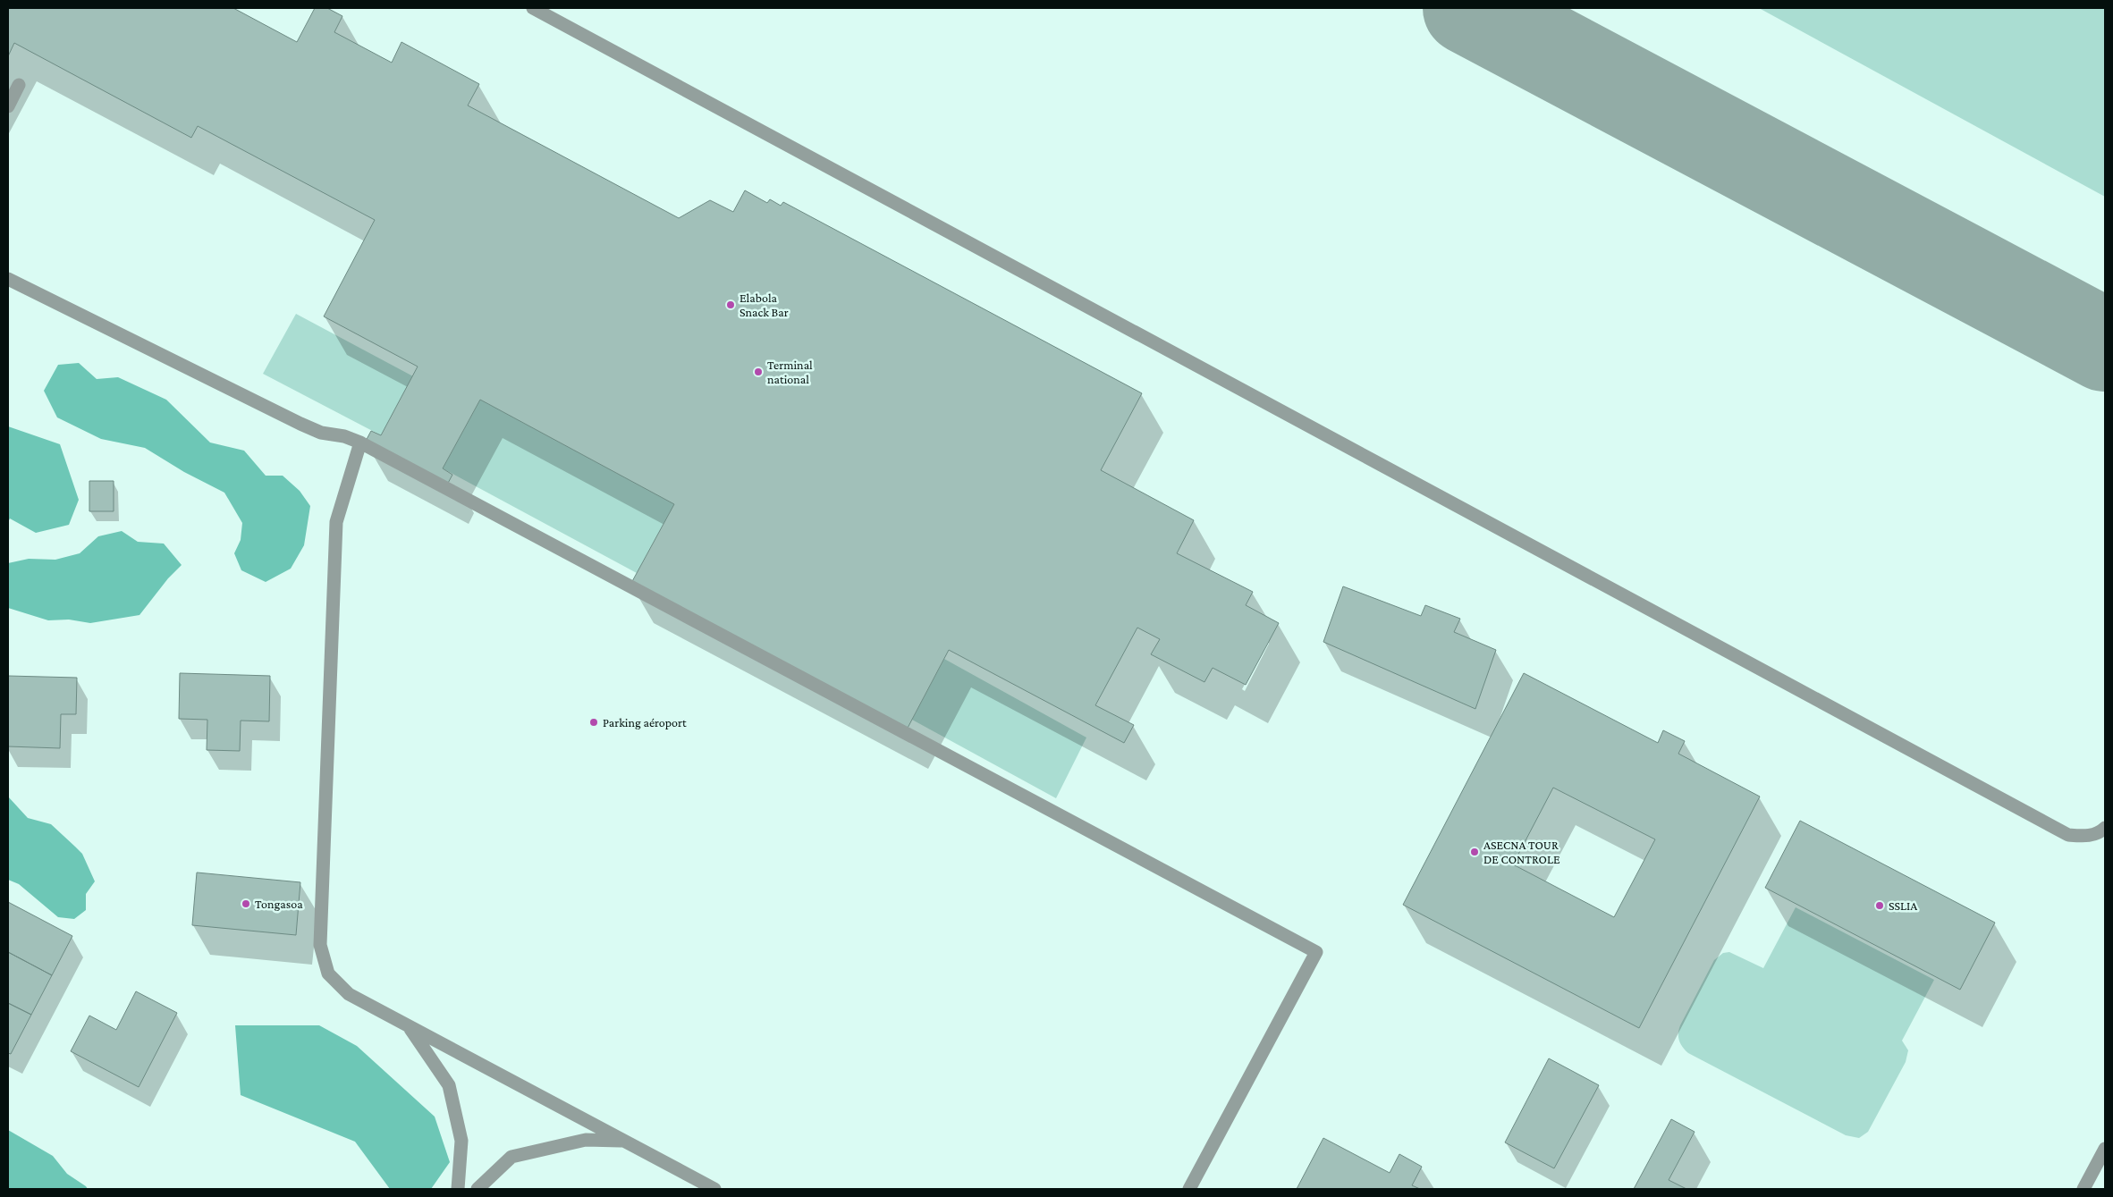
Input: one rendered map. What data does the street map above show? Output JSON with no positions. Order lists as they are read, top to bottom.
{
  "places": [
    "Elabola Snack Bar",
    "Terminal national",
    "Parking aéroport",
    "ASECNA TOUR DE CONTROLE",
    "Tongasoa",
    "SSLIA"
  ]
}
